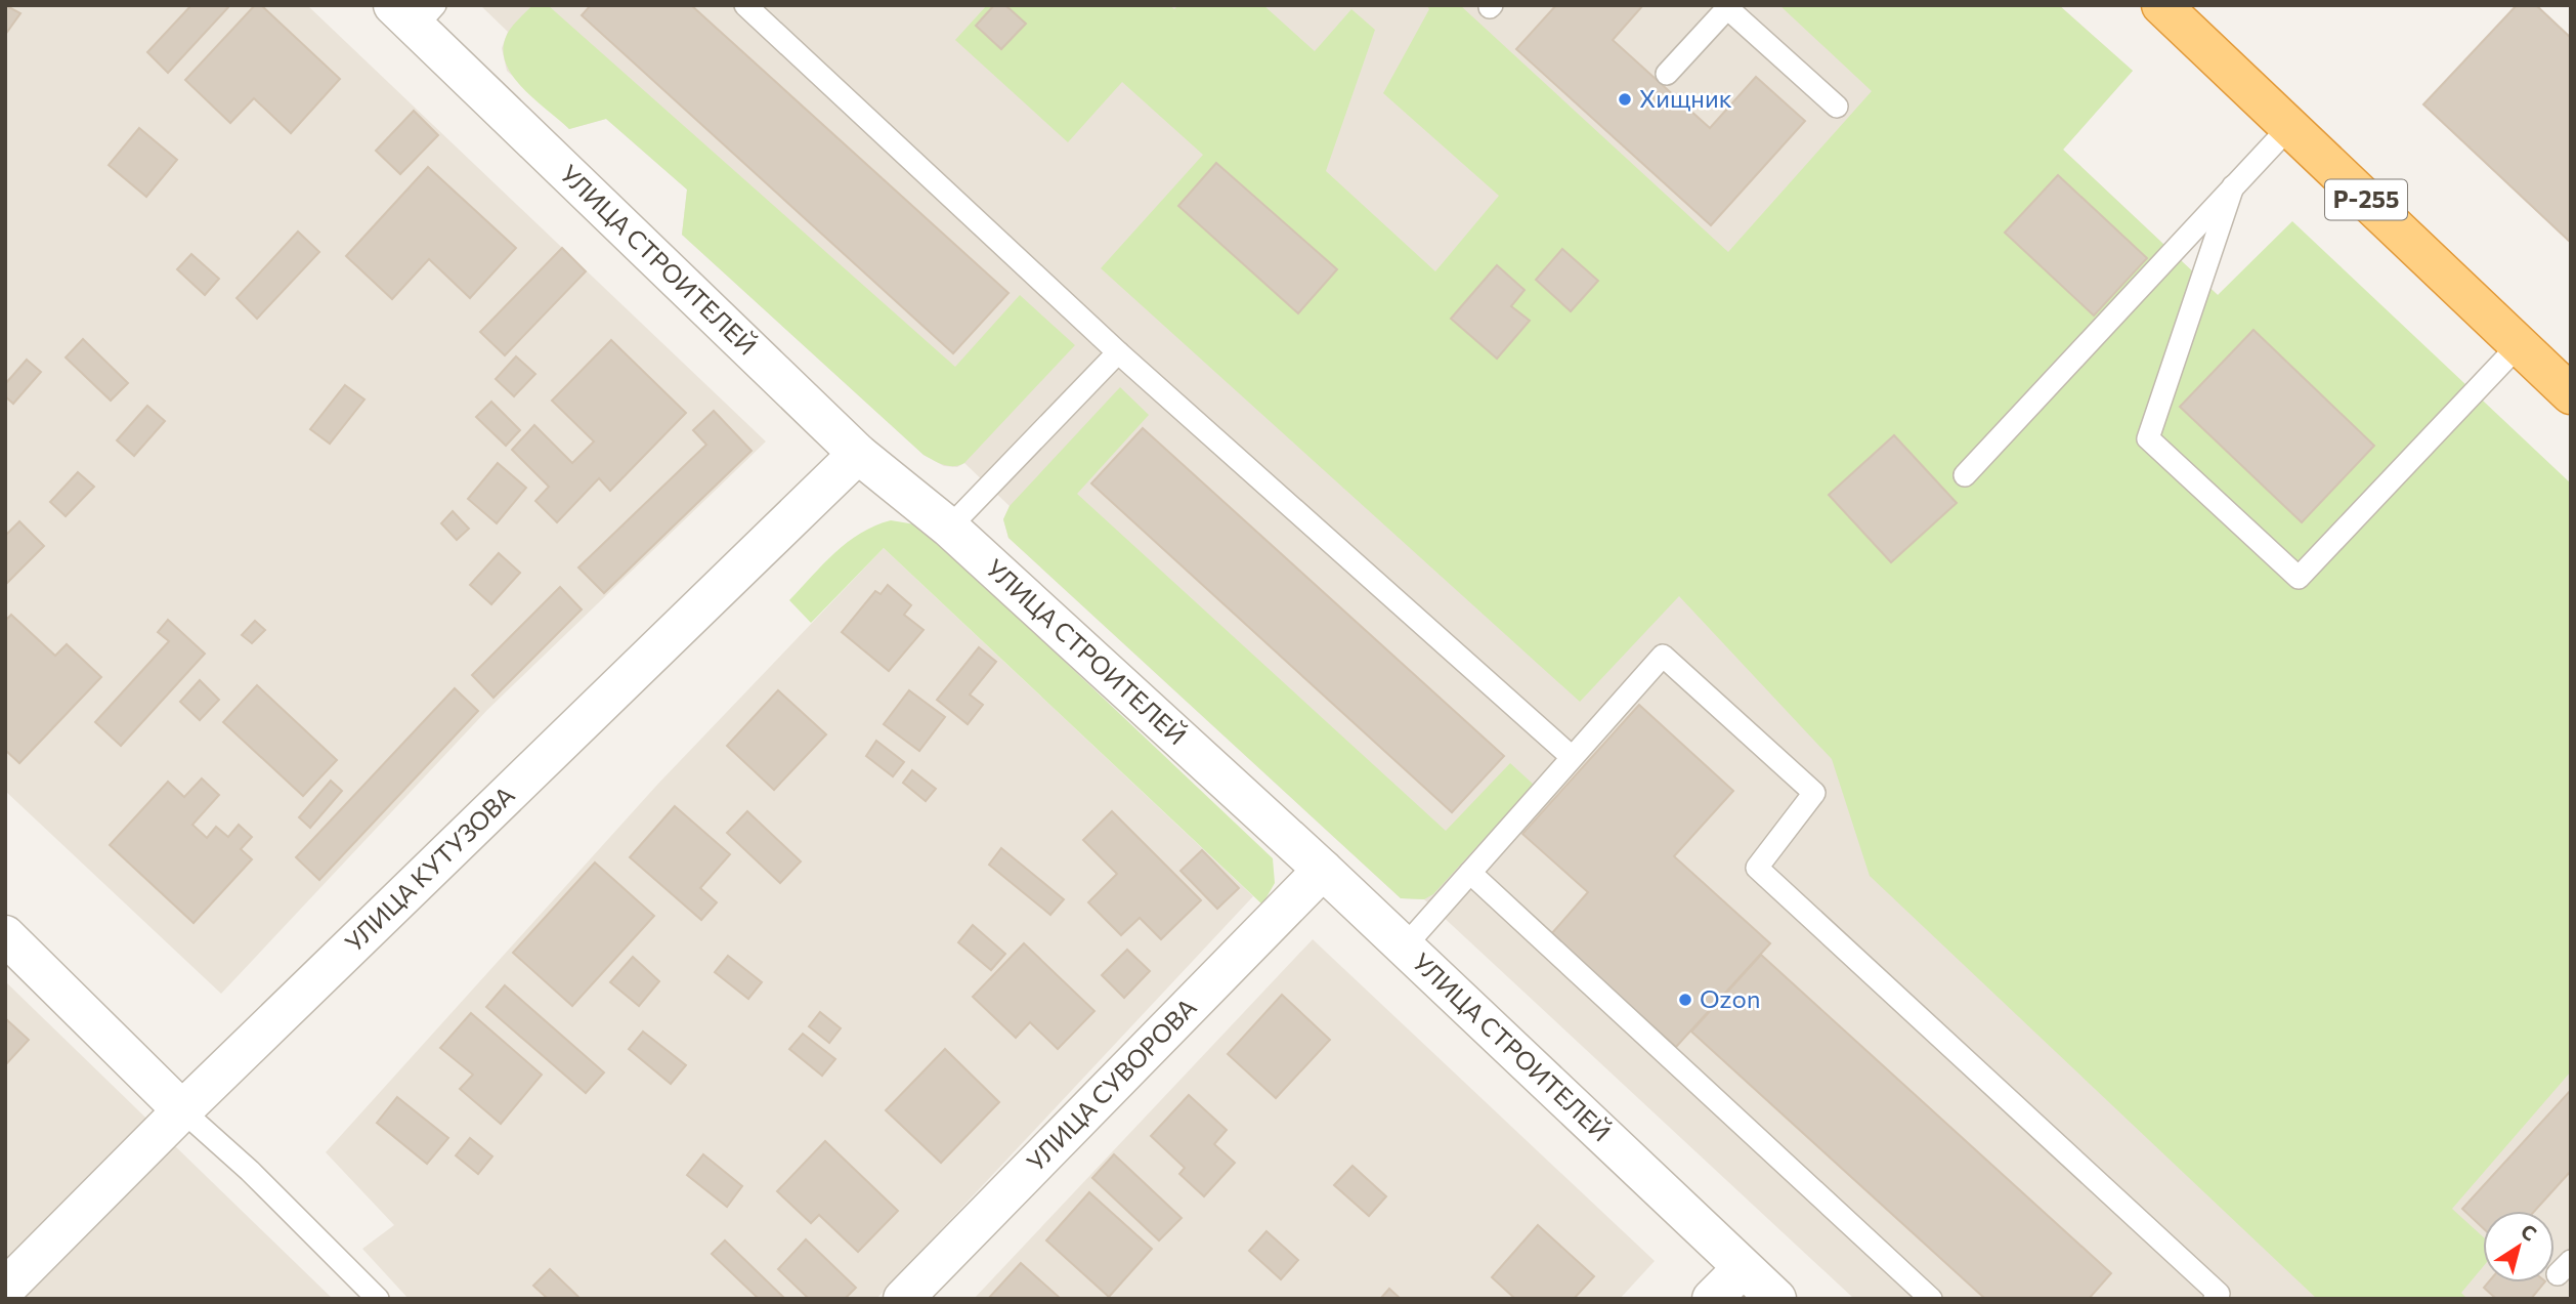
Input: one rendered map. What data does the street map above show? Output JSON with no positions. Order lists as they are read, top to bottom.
{
  "streets": {
    "highway": ["Р-255"],
    "street": ["УЛИЦА СТРОИТЕЛЕЙ", "УЛИЦА КУТУЗОВА", "УЛИЦА СУВОРОВА"]
  },
  "crossings": [
    ["УЛИЦА СТРОИТЕЛЕЙ", "УЛИЦА КУТУЗОВА"],
    ["УЛИЦА СТРОИТЕЛЕЙ", "УЛИЦА СУВОРОВА"]
  ],
  "places": ["Хищник", "Ozon"],
  "north": "top right"
}
